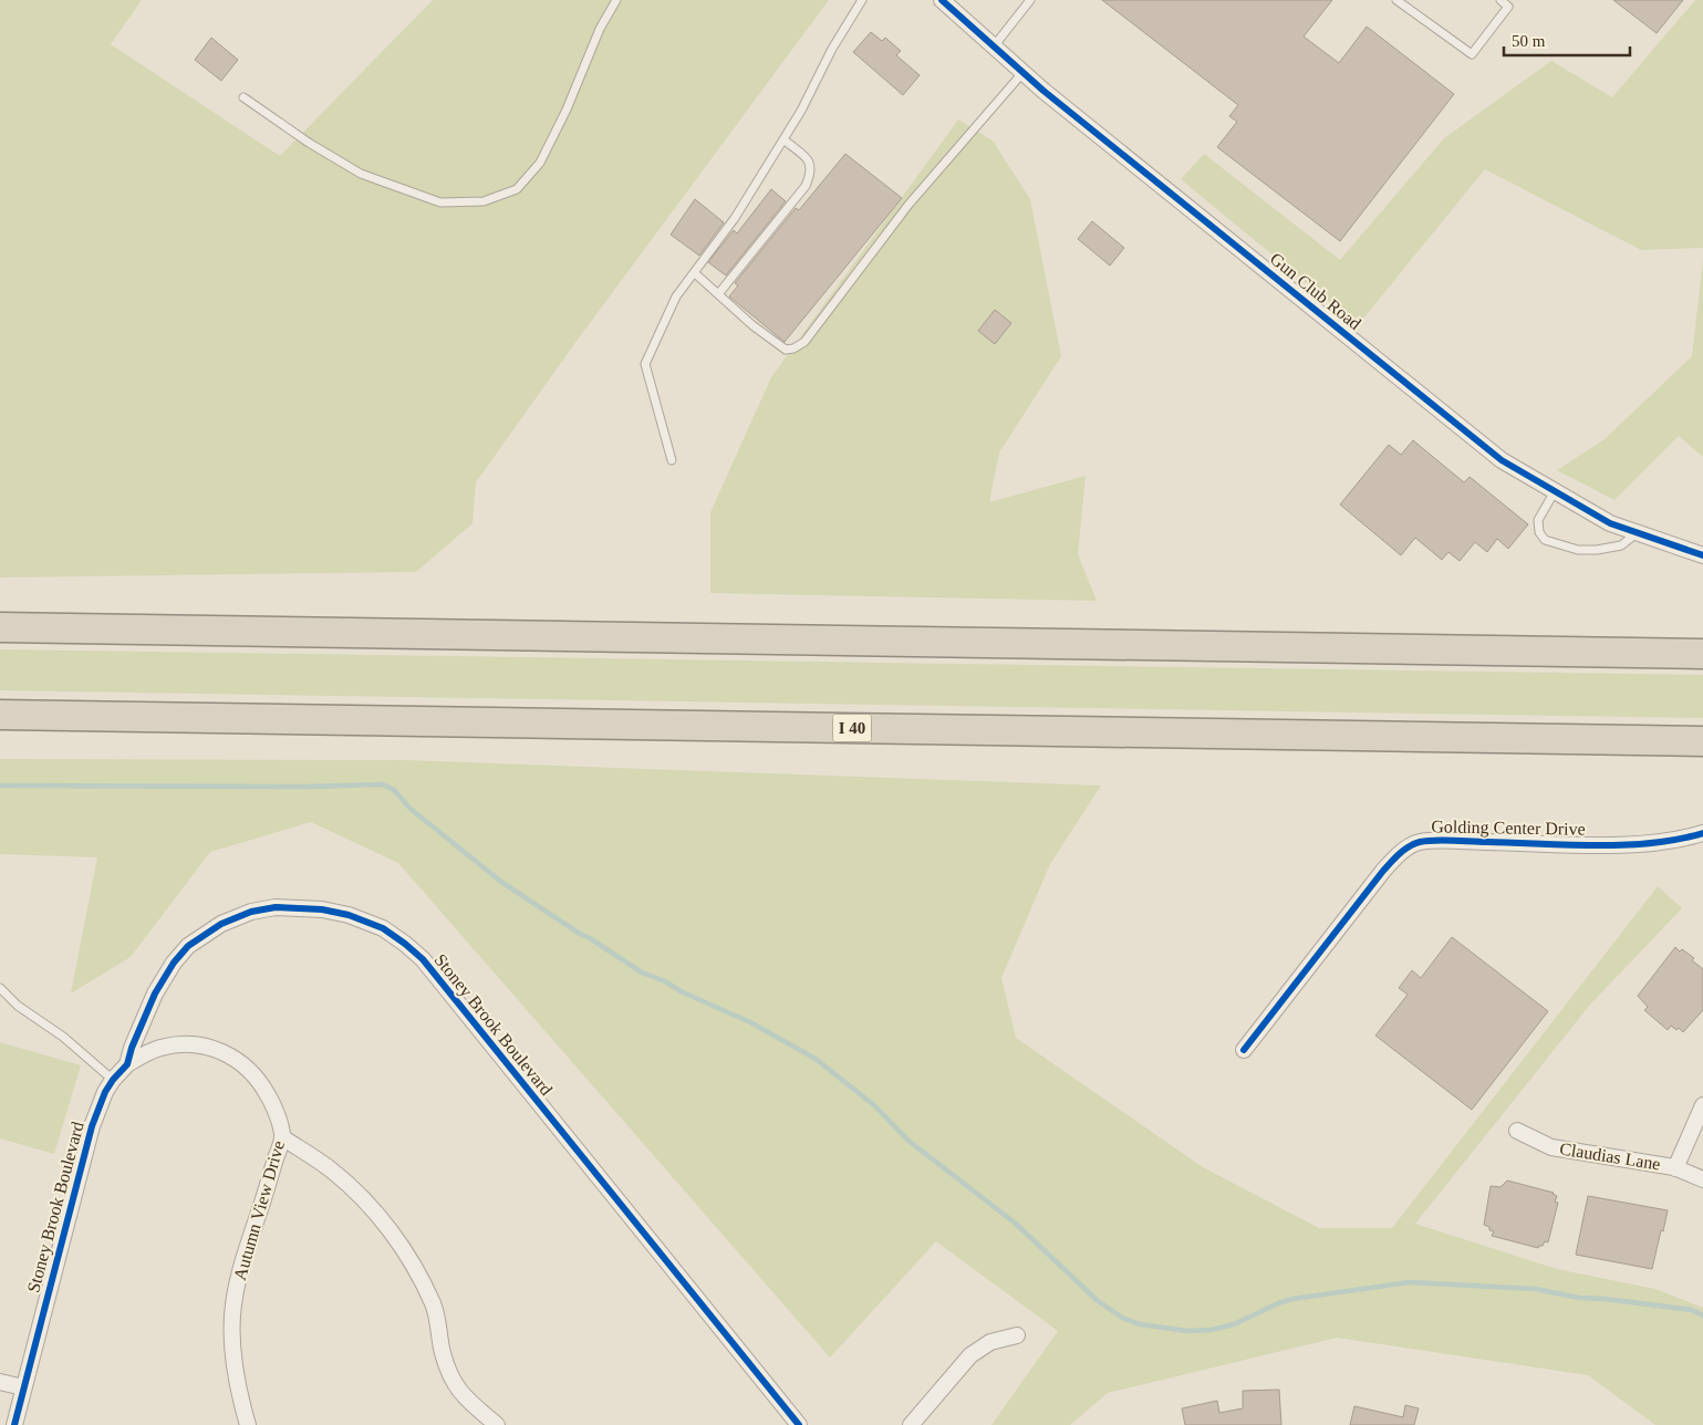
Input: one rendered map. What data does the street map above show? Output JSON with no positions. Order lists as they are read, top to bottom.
{
  "streets": {
    "highway": ["I 40"],
    "street": [
      "Gun Club Road",
      "Golding Center Drive",
      "Stoney Brook Boulevard",
      "Claudias Lane",
      "Autumn View Drive"
    ]
  },
  "crossings": [
    ["Stoney Brook Boulevard", "Autumn View Drive"]
  ],
  "scale_bar": "50 m"
}
